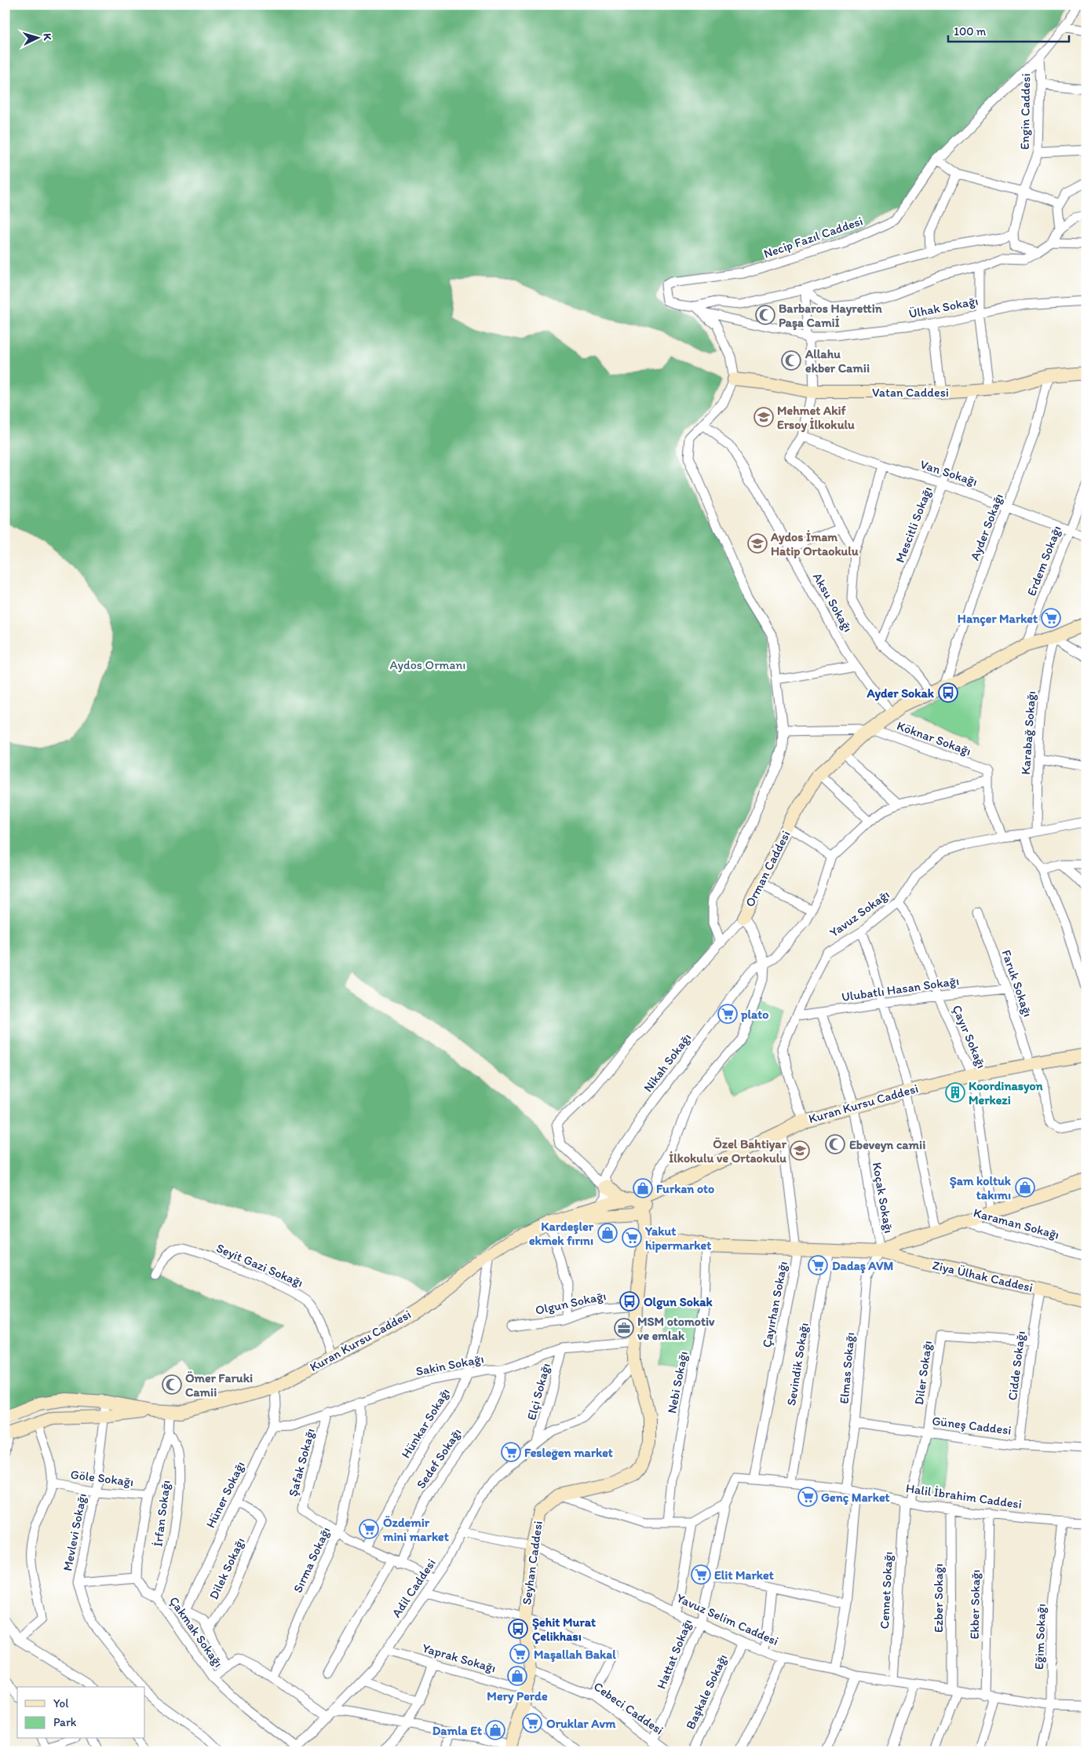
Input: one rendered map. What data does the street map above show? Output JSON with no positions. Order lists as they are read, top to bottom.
{
  "streets": {
    "street": [
      "Engin Caddesi",
      "Necip Fazıl Caddesi",
      "Ülhak Sokağı",
      "Vatan Caddesi",
      "Van Sokağı",
      "Mescitli Sokağı",
      "Ayder Sokağı",
      "Erdem Sokağı",
      "Aksu Sokağı",
      "Karabağ Sokağı",
      "Köknar Sokağı",
      "Orman Caddesi",
      "Yavuz Sokağı",
      "Faruk Sokağı",
      "Ulubatlı Hasan Sokağı",
      "Çayır Sokağı",
      "Nikah Sokağı",
      "Kuran Kursu Caddesi",
      "Koçak Sokağı",
      "Karaman Sokağı",
      "Seyit Gazi Sokağı",
      "Ziya Ülhak Caddesi",
      "Olgun Sokağı",
      "Çayırhan Sokağı",
      "Sevindik Sokağı",
      "Sakin Sokağı",
      "Cidde Sokağı",
      "Elmas Sokağı",
      "Diler Sokağı",
      "Nebi Sokağı",
      "Elçi Sokağı",
      "Hünkar Sokağı",
      "Güneş Caddesi",
      "Sedef Sokağı",
      "Şafak Sokağı",
      "Göle Sokağı",
      "Hüner Sokağı",
      "Halil İbrahim Caddesi",
      "İrfan Sokağı",
      "Mevlevi Sokağı",
      "Sırma Sokağı",
      "Seyhan Caddesi",
      "Dilek Sokağı",
      "Adil Caddesi",
      "Cennet Sokağı",
      "Ezber Sokağı",
      "Ekber Sokağı",
      "Yavuz Selim Caddesi",
      "Çakmak Sokağı",
      "Eğim Sokağı",
      "Hattat Sokağı",
      "Yaprak Sokağı",
      "Başkale Sokağı",
      "Cebeci Caddesi"
    ]
  },
  "crossings": [
    ["Engin Caddesi", "Necip Fazıl Caddesi"],
    ["Necip Fazıl Caddesi", "Ülhak Sokağı"],
    ["Vatan Caddesi", "Mescitli Sokağı"],
    ["Vatan Caddesi", "Ayder Sokağı"],
    ["Van Sokağı", "Mescitli Sokağı"],
    ["Van Sokağı", "Ayder Sokağı"],
    ["Van Sokağı", "Erdem Sokağı"],
    ["Ayder Sokağı", "Orman Caddesi"],
    ["Erdem Sokağı", "Orman Caddesi"],
    ["Aksu Sokağı", "Orman Caddesi"],
    ["Karabağ Sokağı", "Orman Caddesi"],
    ["Karabağ Sokağı", "Yavuz Sokağı"],
    ["Köknar Sokağı", "Orman Caddesi"],
    ["Orman Caddesi", "Nikah Sokağı"],
    ["Yavuz Sokağı", "Ulubatlı Hasan Sokağı"],
    ["Yavuz Sokağı", "Çayır Sokağı"],
    ["Yavuz Sokağı", "Kuran Kursu Caddesi"],
    ["Faruk Sokağı", "Ulubatlı Hasan Sokağı"],
    ["Faruk Sokağı", "Kuran Kursu Caddesi"],
    ["Ulubatlı Hasan Sokağı", "Çayır Sokağı"],
    ["Ulubatlı Hasan Sokağı", "Koçak Sokağı"],
    ["Çayır Sokağı", "Kuran Kursu Caddesi"],
    ["Nikah Sokağı", "Kuran Kursu Caddesi"],
    ["Kuran Kursu Caddesi", "Koçak Sokağı"],
    ["Kuran Kursu Caddesi", "Seyit Gazi Sokağı"],
    ["Kuran Kursu Caddesi", "Çayırhan Sokağı"],
    ["Kuran Kursu Caddesi", "Hünkar Sokağı"],
    ["Kuran Kursu Caddesi", "Hüner Sokağı"],
    ["Kuran Kursu Caddesi", "Mevlevi Sokağı"],
    ["Kuran Kursu Caddesi", "Seyhan Caddesi"],
    ["Koçak Sokağı", "Ziya Ülhak Caddesi"],
    ["Koçak Sokağı", "Elmas Sokağı"],
    ["Ziya Ülhak Caddesi", "Cidde Sokağı"],
    ["Ziya Ülhak Caddesi", "Elmas Sokağı"],
    ["Olgun Sokağı", "Seyhan Caddesi"],
    ["Çayırhan Sokağı", "Halil İbrahim Caddesi"],
    ["Sevindik Sokağı", "Halil İbrahim Caddesi"],
    ["Sakin Sokağı", "Elçi Sokağı"],
    ["Sakin Sokağı", "Hünkar Sokağı"],
    ["Sakin Sokağı", "Sedef Sokağı"],
    ["Sakin Sokağı", "Şafak Sokağı"],
    ["Sakin Sokağı", "Hüner Sokağı"],
    ["Sakin Sokağı", "Sırma Sokağı"],
    ["Sakin Sokağı", "Seyhan Caddesi"],
    ["Cidde Sokağı", "Diler Sokağı"],
    ["Cidde Sokağı", "Güneş Caddesi"],
    ["Elmas Sokağı", "Güneş Caddesi"],
    ["Elmas Sokağı", "Halil İbrahim Caddesi"],
    ["Diler Sokağı", "Güneş Caddesi"],
    ["Diler Sokağı", "Halil İbrahim Caddesi"],
    ["Diler Sokağı", "Cennet Sokağı"],
    ["Elçi Sokağı", "Adil Caddesi"],
    ["Hünkar Sokağı", "Şafak Sokağı"],
    ["Sedef Sokağı", "Şafak Sokağı"],
    ["Şafak Sokağı", "Sırma Sokağı"],
    ["Şafak Sokağı", "Adil Caddesi"],
    ["Göle Sokağı", "Mevlevi Sokağı"],
    ["Hüner Sokağı", "Dilek Sokağı"],
    ["Halil İbrahim Caddesi", "Cennet Sokağı"],
    ["Halil İbrahim Caddesi", "Ezber Sokağı"],
    ["Halil İbrahim Caddesi", "Ekber Sokağı"],
    ["Halil İbrahim Caddesi", "Eğim Sokağı"],
    ["Halil İbrahim Caddesi", "Hattat Sokağı"],
    ["İrfan Sokağı", "Çakmak Sokağı"],
    ["Seyhan Caddesi", "Adil Caddesi"],
    ["Seyhan Caddesi", "Yavuz Selim Caddesi"],
    ["Seyhan Caddesi", "Yaprak Sokağı"],
    ["Seyhan Caddesi", "Cebeci Caddesi"],
    ["Adil Caddesi", "Yavuz Selim Caddesi"],
    ["Adil Caddesi", "Çakmak Sokağı"],
    ["Adil Caddesi", "Yaprak Sokağı"],
    ["Cennet Sokağı", "Yavuz Selim Caddesi"],
    ["Ezber Sokağı", "Yavuz Selim Caddesi"],
    ["Ekber Sokağı", "Yavuz Selim Caddesi"],
    ["Yavuz Selim Caddesi", "Eğim Sokağı"],
    ["Yavuz Selim Caddesi", "Hattat Sokağı"],
    ["Yavuz Selim Caddesi", "Başkale Sokağı"],
    ["Hattat Sokağı", "Cebeci Caddesi"]
  ],
  "parks": ["Aydos Ormanı"],
  "places": {
    "mosque": [
      "Barbaros Hayrettin Paşa Camiİ",
      "Allahu ekber Camii",
      "Ebeveyn camii",
      "Ömer Faruki Camii"
    ],
    "school or university": ["Mehmet Akif Ersoy İlkokulu", "Aydos İmam Hatip Ortaokulu", "Özel Bahtiyar İlkokulu ve Ortaokulu"],
    "supermarket": [
      "Hançer Market",
      "plato",
      "Yakut hipermarket",
      "Dadaş AVM",
      "Fesleğen market",
      "Genç Market",
      "Özdemir mini market",
      "Elit Market",
      "Maşallah Bakal",
      "Oruklar Avm"
    ],
    "bus stop": ["Ayder Sokak", "Olgun Sokak", "Şehit Murat Çelikhası"],
    "building": ["Koordinasyon Merkezi"],
    "shop": [
      "Şam koltuk takımı",
      "Furkan oto",
      "Kardeşler ekmek fırını",
      "Mery Perde",
      "Damla Et"
    ],
    "office": ["MSM otomotiv ve emlak"]
  },
  "legend": ["Yol", "Park"],
  "scale_bar": "100 m",
  "north": "right"
}
